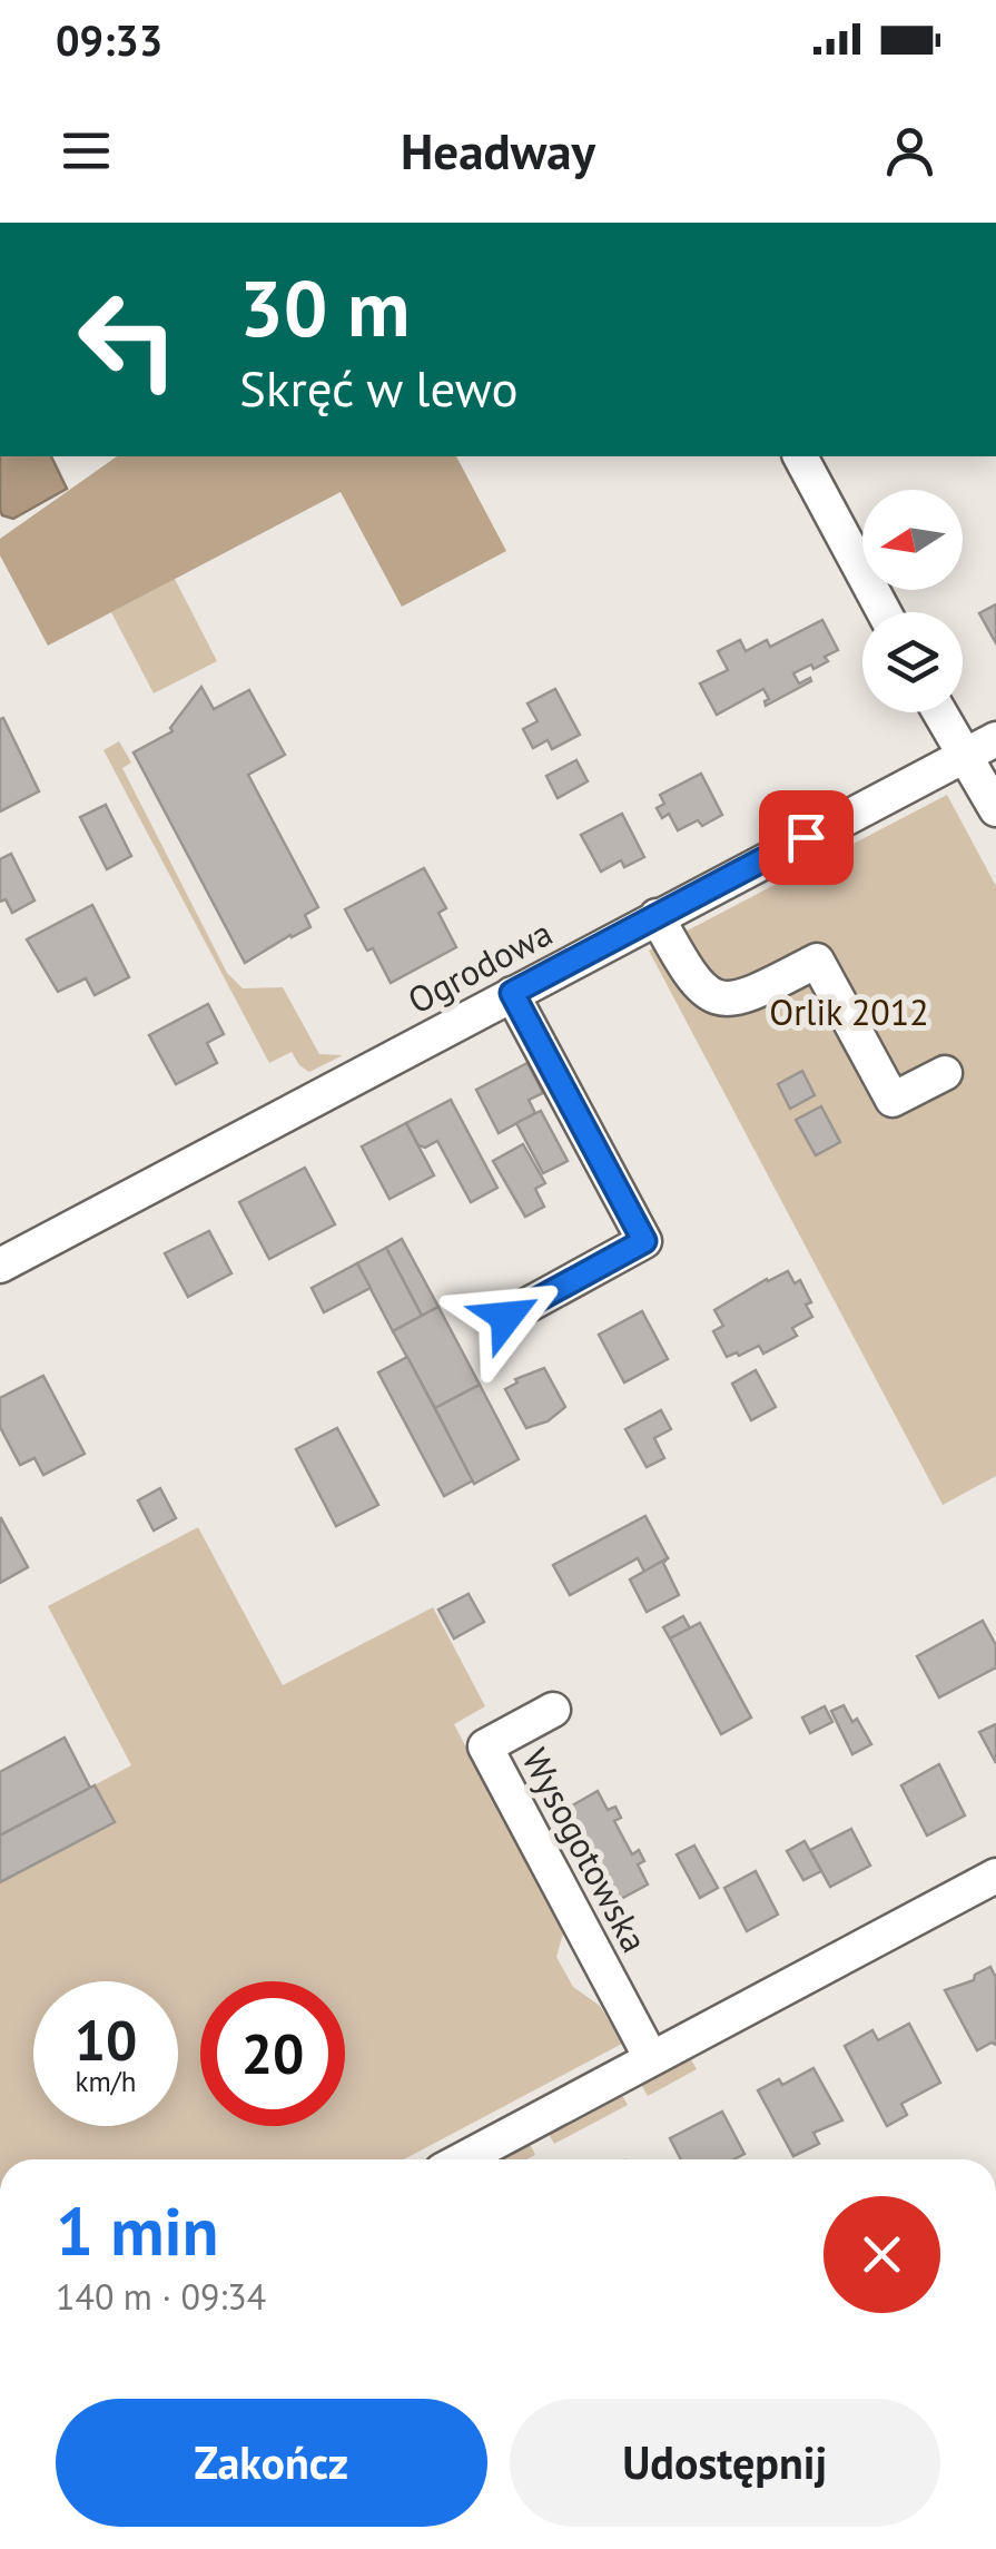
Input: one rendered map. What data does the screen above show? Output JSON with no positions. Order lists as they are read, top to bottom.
{
  "streets": {
    "street": ["Ogrodowa", "Wysogotowska"]
  },
  "parks": ["Orlik 2012"],
  "north": "left",
  "page": {
    "status": "09:33",
    "header": "Headway",
    "turn": ["30 m", "Skręć w lewo"],
    "speed": "10 km/h",
    "limit": "20",
    "heading": ["1 min", "140 m · 09:34"],
    "buttons": ["Zakończ", "Udostępnij"]
  }
}
